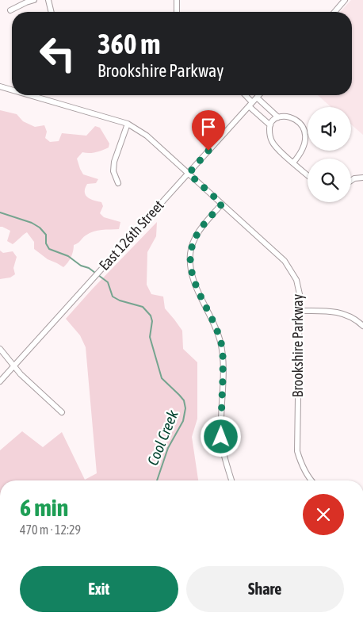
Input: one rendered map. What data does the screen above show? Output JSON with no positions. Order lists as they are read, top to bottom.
{
  "streets": {
    "street": ["East 126th Street", "Brookshire Parkway"]
  },
  "crossings": [
    ["East 126th Street", "Brookshire Parkway"]
  ],
  "water": ["Cool Creek"],
  "page": {
    "turn": ["360 m", "Brookshire Parkway"],
    "heading": ["6 min", "470 m · 12:29"],
    "buttons": ["Exit", "Share"]
  }
}
